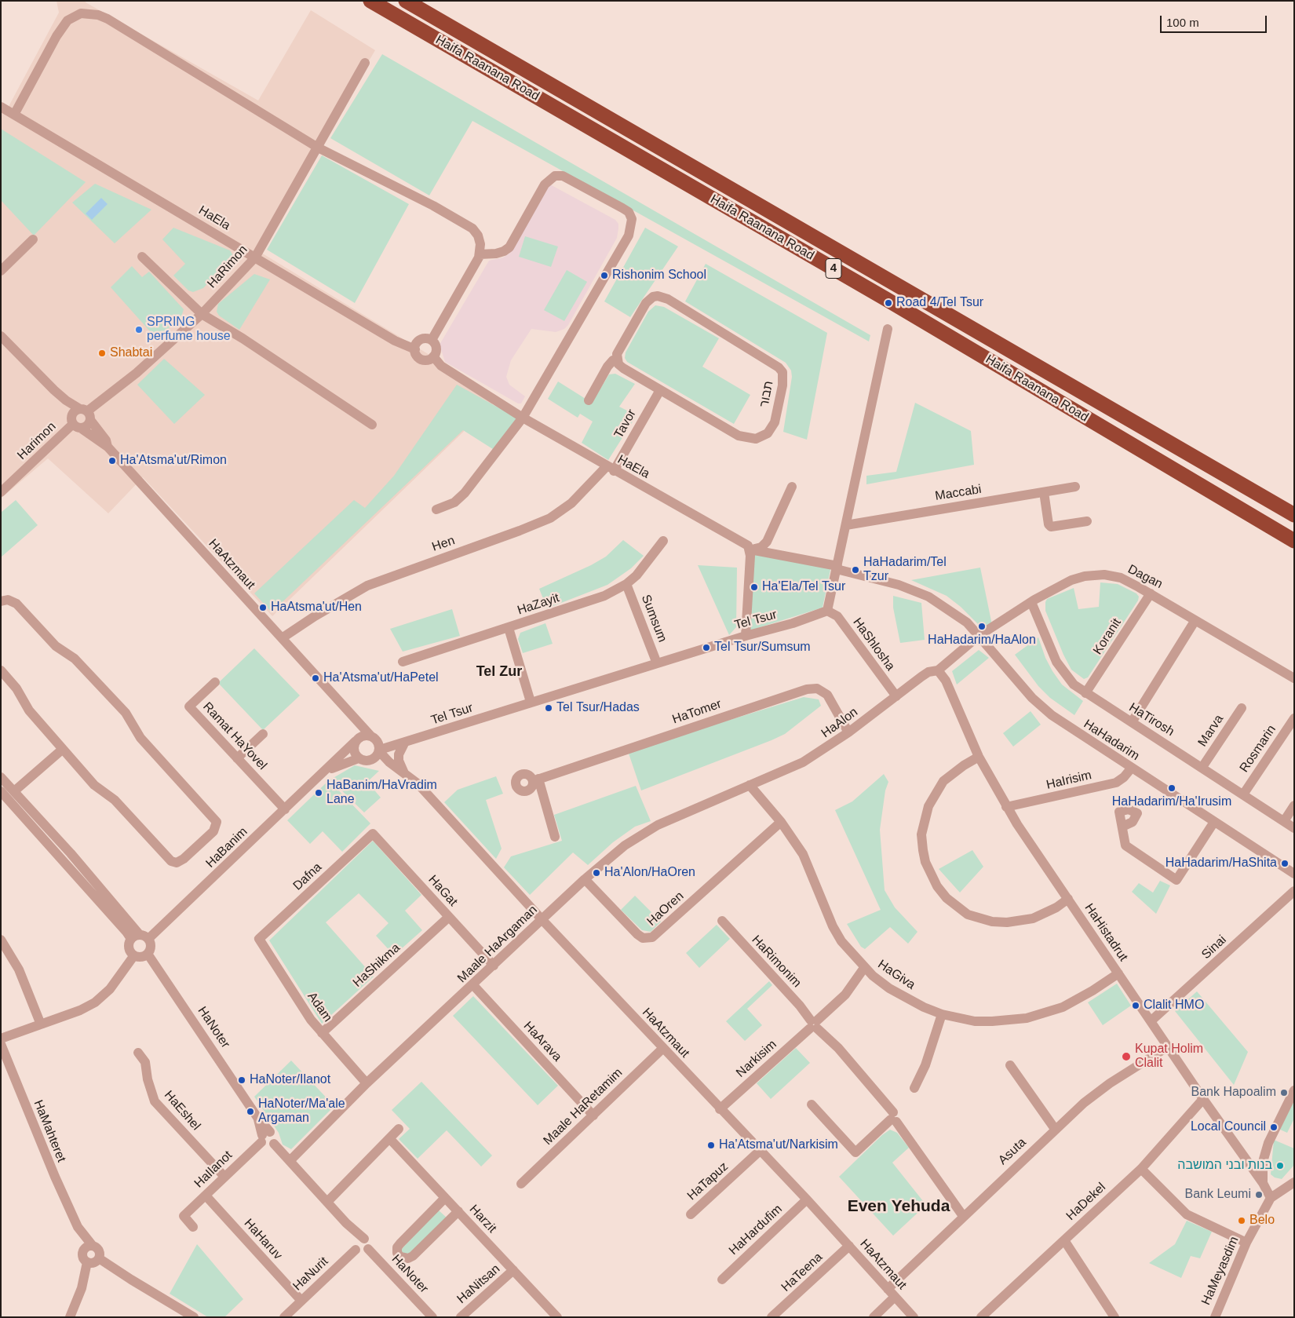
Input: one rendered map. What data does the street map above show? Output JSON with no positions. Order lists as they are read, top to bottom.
{
  "streets": {
    "highway": ["Haifa Raanana Road", "4"],
    "street": [
      "HaEla",
      "HaRimon",
      "תבור",
      "Tavor",
      "Harimon",
      "Maccabi",
      "Hen",
      "HaAtzmaut",
      "Dagan",
      "HaZayit",
      "Sumsum",
      "Tel Tsur",
      "Koranit",
      "HaShlosha",
      "HaTomer",
      "HaTirosh",
      "HaAlon",
      "Marva",
      "Ramat HaYovel",
      "HaHadarim",
      "Rosmarin",
      "HaIrisim",
      "HaBanim",
      "Dafna",
      "HaGat",
      "HaOren",
      "HaHistadrut",
      "Maale HaArgaman",
      "Sinai",
      "HaRimonim",
      "HaShikma",
      "HaGiva",
      "Adam",
      "HaNoter",
      "HaArava",
      "Narkisim",
      "Maale HaRetamim",
      "HaEshel",
      "HaMahteret",
      "Asuta",
      "HaIlanot",
      "HaTapuz",
      "HaDekel",
      "Harzit",
      "HaHardufim",
      "HaHaruv",
      "HaMeyasdim",
      "HaTeena",
      "HaNurit",
      "HaNitsan"
    ]
  },
  "crossings": [
    ["HaEla", "HaRimon"],
    ["HaEla", "Tavor"],
    ["HaEla", "Hen"],
    ["HaEla", "HaHadarim"],
    ["HaRimon", "HaAtzmaut"],
    ["תבור", "Tavor"],
    ["Tavor", "Hen"],
    ["Harimon", "HaAtzmaut"],
    ["Hen", "HaAtzmaut"],
    ["HaAtzmaut", "Tel Tsur"],
    ["HaAtzmaut", "HaBanim"],
    ["HaAtzmaut", "Maale HaArgaman"],
    ["HaAtzmaut", "Narkisim"],
    ["HaAtzmaut", "Maale HaRetamim"],
    ["HaAtzmaut", "Asuta"],
    ["HaAtzmaut", "HaTapuz"],
    ["HaAtzmaut", "HaHardufim"],
    ["HaAtzmaut", "HaTeena"],
    ["Dagan", "Koranit"],
    ["Dagan", "HaTirosh"],
    ["Dagan", "HaHadarim"],
    ["HaZayit", "Sumsum"],
    ["Sumsum", "Tel Tsur"],
    ["Tel Tsur", "HaShlosha"],
    ["Tel Tsur", "HaBanim"],
    ["Koranit", "HaTirosh"],
    ["HaShlosha", "HaAlon"],
    ["HaTomer", "HaAlon"],
    ["HaTirosh", "Marva"],
    ["HaTirosh", "Rosmarin"],
    ["HaAlon", "HaHistadrut"],
    ["HaAlon", "Maale HaArgaman"],
    ["HaAlon", "HaGiva"],
    ["Ramat HaYovel", "HaBanim"],
    ["HaHadarim", "HaIrisim"],
    ["HaIrisim", "HaHistadrut"],
    ["Dafna", "HaGat"],
    ["Dafna", "Adam"],
    ["HaGat", "Maale HaArgaman"],
    ["HaGat", "HaShikma"],
    ["HaOren", "Maale HaArgaman"],
    ["HaOren", "HaGiva"],
    ["HaHistadrut", "Sinai"],
    ["HaHistadrut", "HaGiva"],
    ["HaHistadrut", "Asuta"],
    ["HaHistadrut", "HaDekel"],
    ["HaHistadrut", "HaMeyasdim"],
    ["Maale HaArgaman", "HaGiva"],
    ["Maale HaArgaman", "Adam"],
    ["Maale HaArgaman", "HaNoter"],
    ["Maale HaArgaman", "HaArava"],
    ["HaRimonim", "Narkisim"],
    ["HaRimonim", "Asuta"],
    ["HaShikma", "Adam"],
    ["HaGiva", "Narkisim"],
    ["HaNoter", "HaIlanot"],
    ["HaNoter", "HaNurit"],
    ["HaArava", "Maale HaRetamim"],
    ["HaEshel", "HaIlanot"],
    ["HaIlanot", "HaHaruv"],
    ["Harzit", "HaNitsan"],
    ["HaHaruv", "HaNurit"]
  ],
  "districts": ["Tel Zur", "Even Yehuda"],
  "places": [
    "Rishonim School",
    "Road 4/Tel Tsur",
    "SPRING perfume house",
    "Shabtai",
    "Ha'Atsma'ut/Rimon",
    "HaHadarim/Tel Tzur",
    "Ha'Ela/Tel Tsur",
    "HaAtsma'ut/Hen",
    "HaHadarim/HaAlon",
    "Tel Tsur/Sumsum",
    "Ha'Atsma'ut/HaPetel",
    "Tel Tsur/Hadas",
    "HaHadarim/Ha'Irusim",
    "HaBanim/HaVradim Lane",
    "HaHadarim/HaShita",
    "Ha'Alon/HaOren",
    "Clalit HMO",
    "Kupat Holim Clalit",
    "HaNoter/Ilanot",
    "Bank Hapoalim",
    "HaNoter/Ma'ale Argaman",
    "Local Council",
    "Ha'Atsma'ut/Narkisim",
    "בנות ובני המושבה",
    "Bank Leumi",
    "Belo"
  ],
  "scale_bar": "100 m"
}
